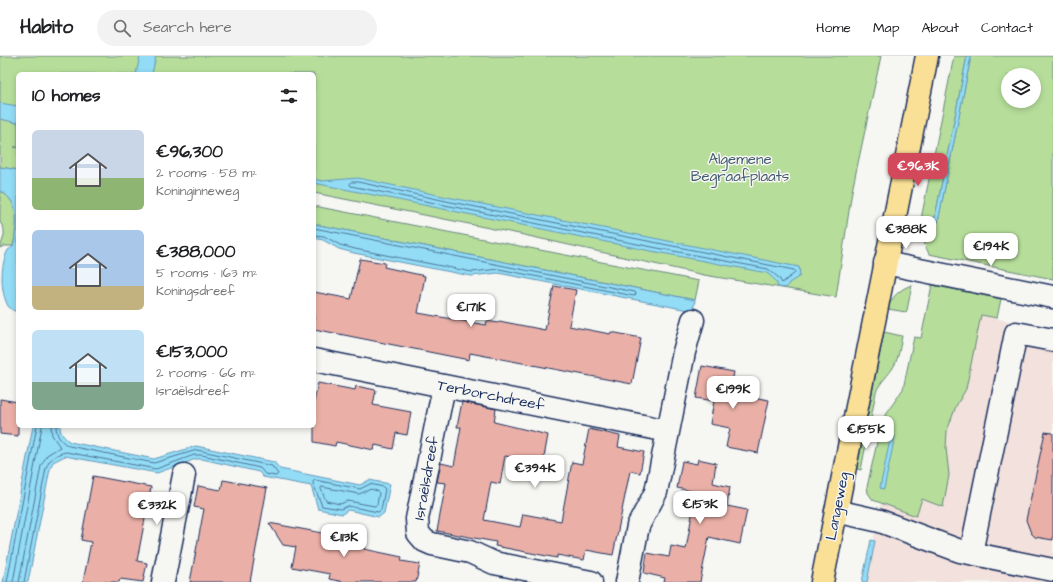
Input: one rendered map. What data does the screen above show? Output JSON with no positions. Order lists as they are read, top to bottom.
{
  "streets": {
    "main road": ["Langeweg"],
    "street": ["Terborchdreef", "Israëlsdreef"]
  },
  "crossings": [
    ["Terborchdreef", "Israëlsdreef"]
  ],
  "parks": ["Algemene Begraafplaats"],
  "page": {
    "header": "Habito",
    "search": "Search here",
    "nav": [
      "Home",
      "Map",
      "About",
      "Contact"
    ],
    "heading": "10 homes",
    "list": [
      {
        "name": "€96,300",
        "note": "2 rooms · 58 m² · Koninginneweg"
      },
      {
        "name": "€388,000",
        "note": "5 rooms · 163 m² · Koningsdreef"
      },
      {
        "name": "€153,000",
        "note": "2 rooms · 66 m² · Israëlsdreef"
      }
    ],
    "price": [
      "€96.3K",
      "€388K",
      "€194K",
      "€171K",
      "€199K",
      "€155K",
      "€394K",
      "€153K",
      "€332K",
      "€113K"
    ]
  }
}
